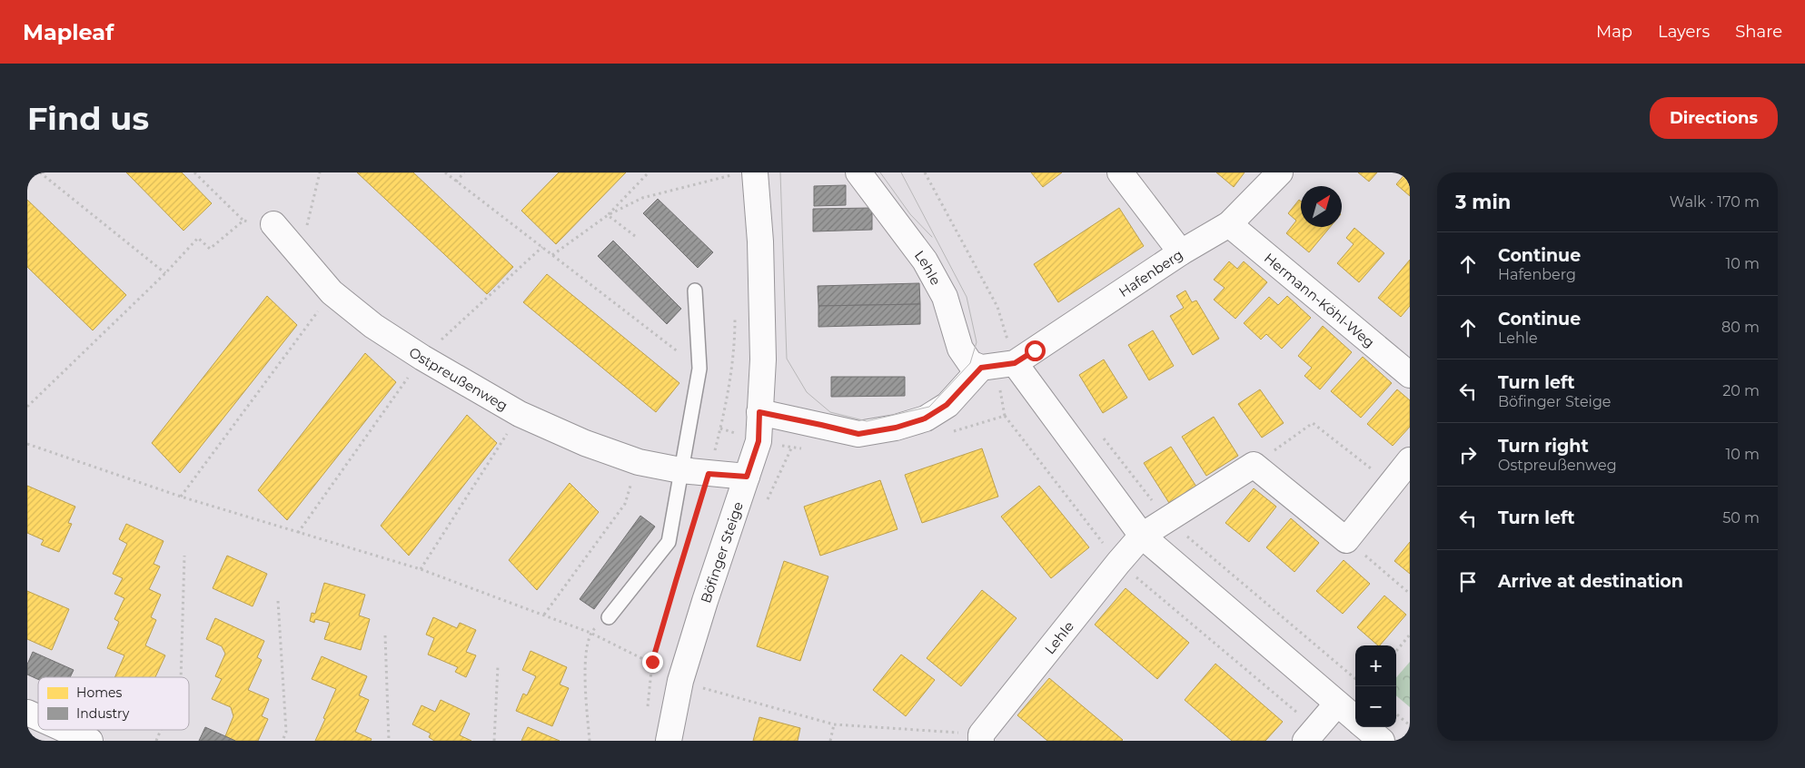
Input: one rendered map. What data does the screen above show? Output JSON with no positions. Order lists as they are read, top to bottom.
{
  "streets": {
    "street": [
      "Lehle",
      "Hafenberg",
      "Hermann-Köhl-Weg",
      "Ostpreußenweg",
      "Böfinger Steige"
    ]
  },
  "crossings": [
    ["Hafenberg", "Hermann-Köhl-Weg"],
    ["Ostpreußenweg", "Böfinger Steige"]
  ],
  "legend": ["Homes", "Industry"],
  "north": "top right",
  "page": {
    "header": "Mapleaf",
    "nav": ["Map", "Layers", "Share"],
    "buttons": "Directions",
    "title": "Find us",
    "heading": ["3 min", "Walk · 170 m"],
    "list": [
      ["Continue", "Hafenberg", "10 m"],
      ["Continue", "Lehle", "80 m"],
      ["Turn left", "Böfinger Steige", "20 m"],
      ["Turn right", "Ostpreußenweg", "10 m"],
      ["Turn left", "50 m"],
      "Arrive at destination"
    ],
    "map_buttons": ["+", "−"]
  }
}
